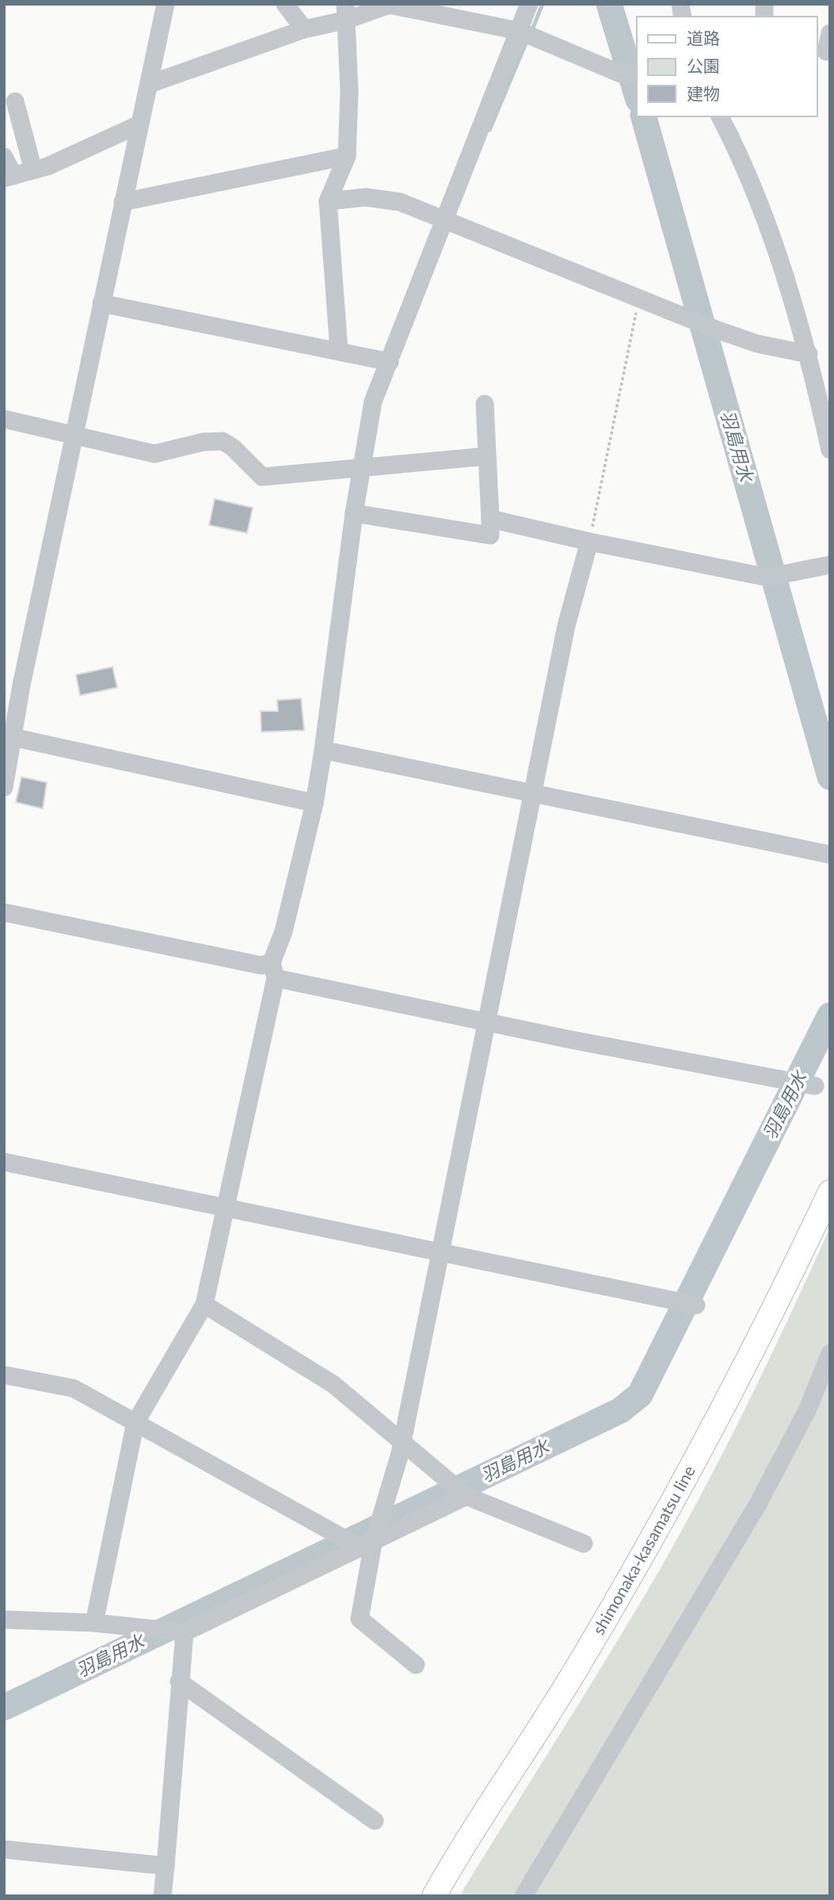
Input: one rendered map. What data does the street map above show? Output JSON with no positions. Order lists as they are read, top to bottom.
{
  "streets": {
    "main road": ["shimonaka-kasamatsu line"]
  },
  "water": ["羽島用水"],
  "legend": ["道路", "公園", "建物"]
}
